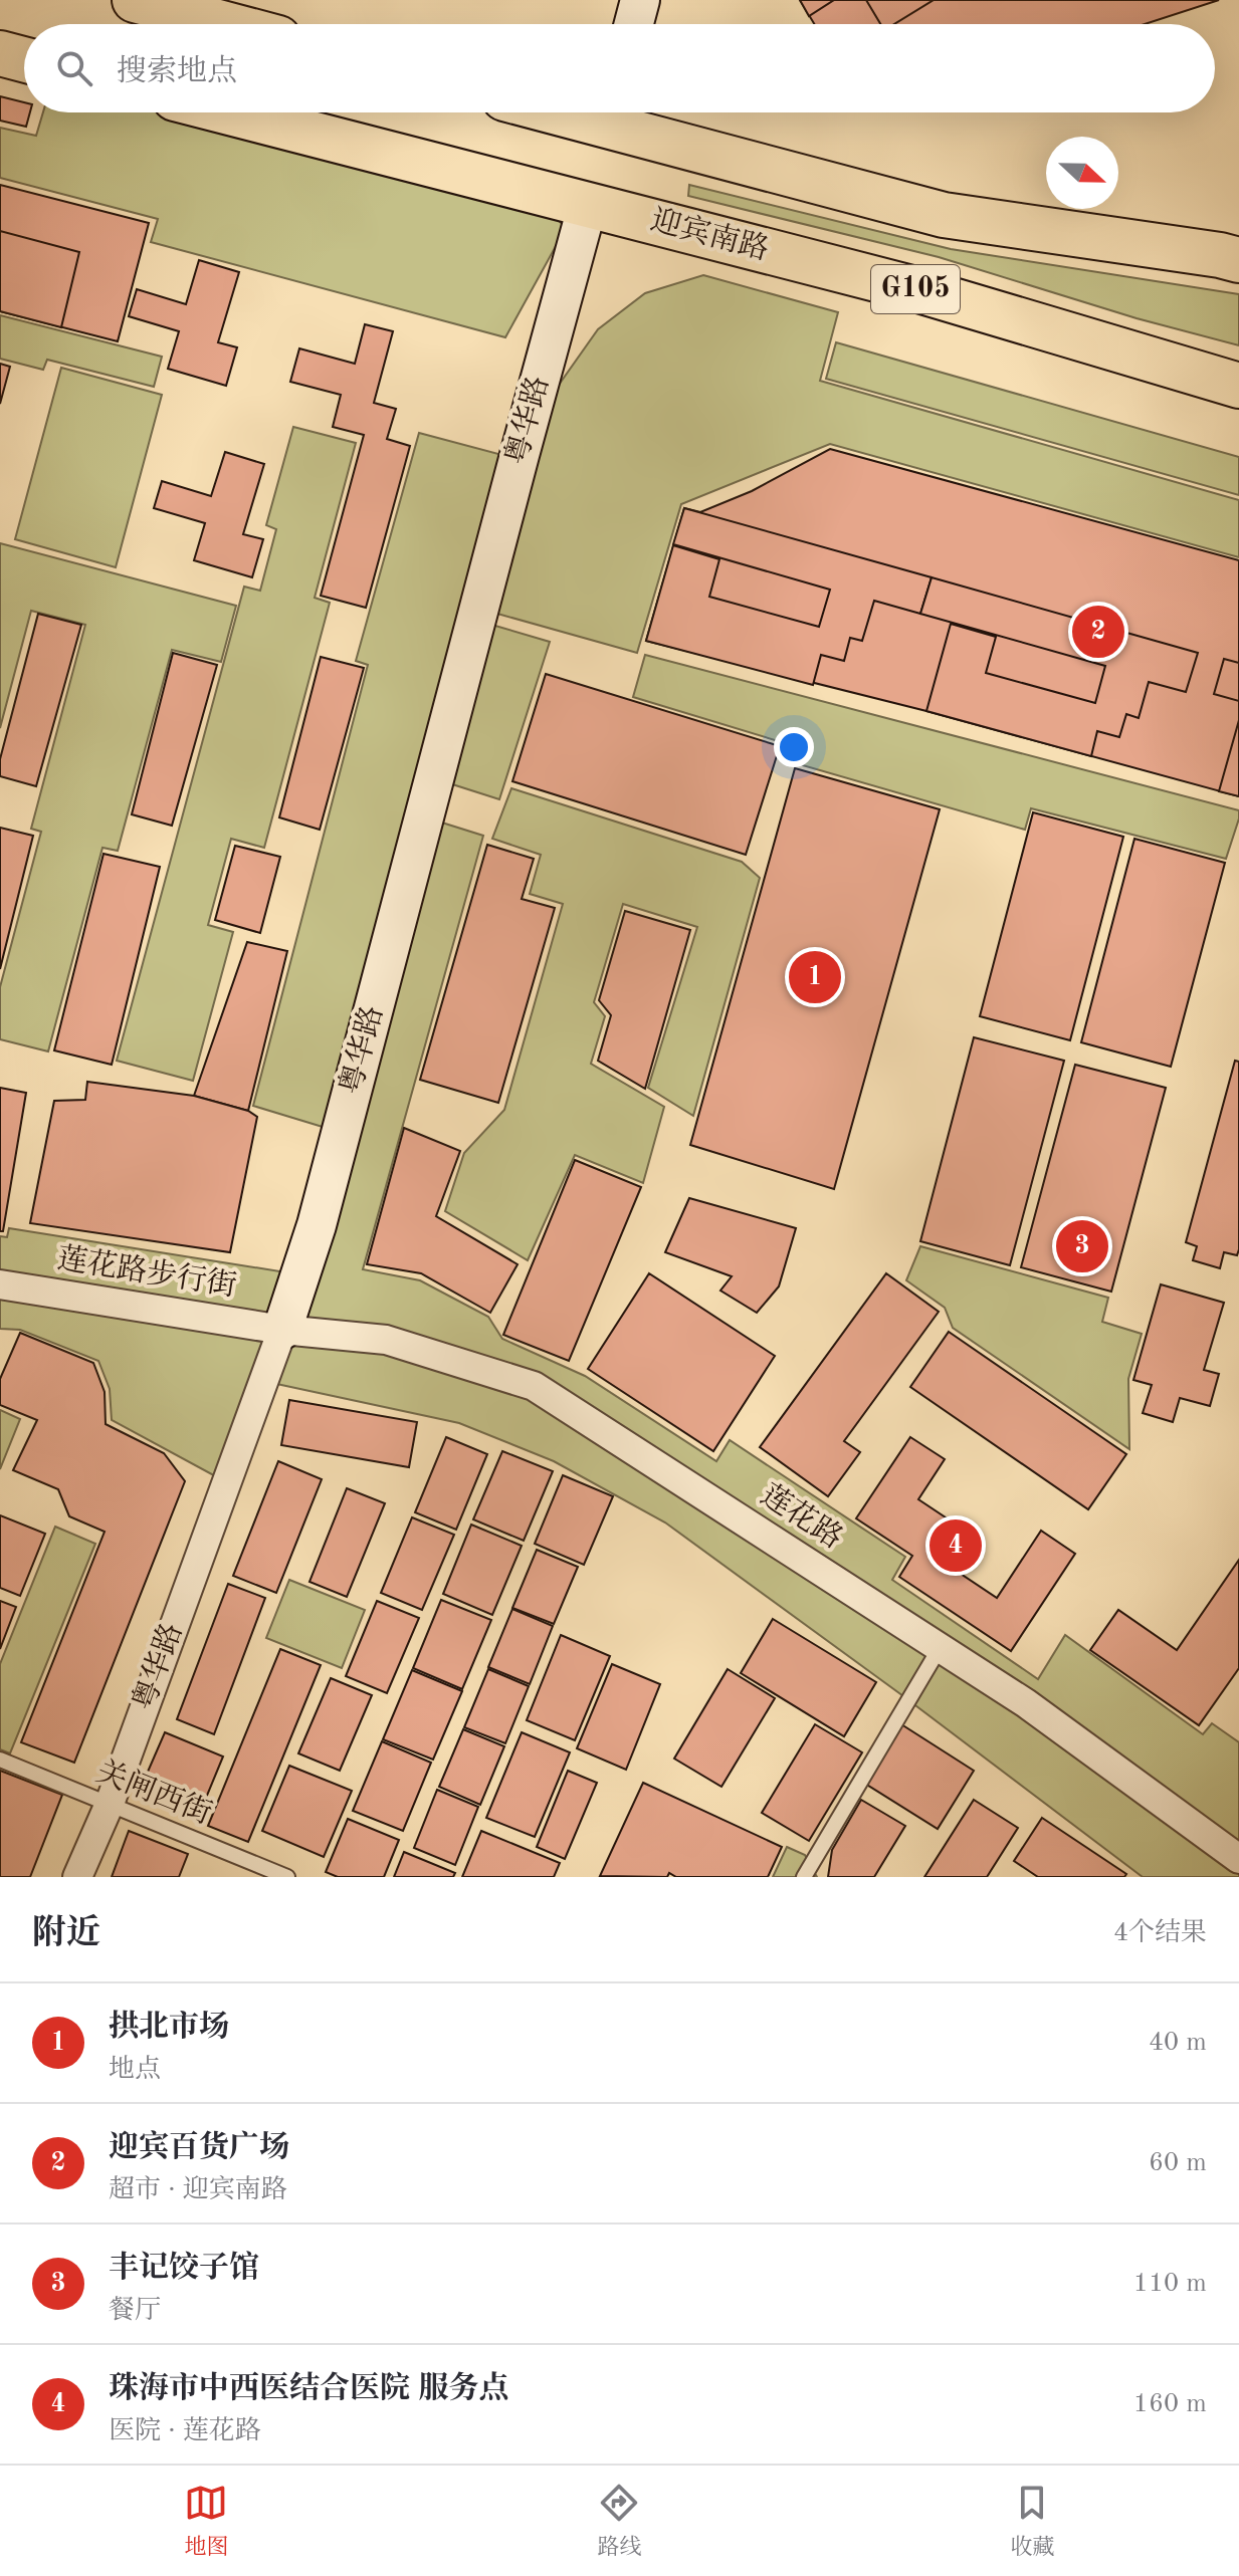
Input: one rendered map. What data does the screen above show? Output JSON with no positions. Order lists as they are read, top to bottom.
{
  "streets": {
    "highway": ["迎宾南路", "G105"],
    "main road": ["粤华路"],
    "street": ["莲花路步行街", "莲花路"],
    "lane": ["关闸西街"]
  },
  "crossings": [
    ["迎宾南路", "粤华路"],
    ["粤华路", "莲花路步行街"],
    ["粤华路", "莲花路"],
    ["粤华路", "关闸西街"],
    ["莲花路步行街", "莲花路"]
  ],
  "north": "right",
  "page": {
    "search": "搜索地点",
    "pins": [
      "2",
      "1",
      "3",
      "4"
    ],
    "heading": ["附近", "4个结果"],
    "list": [
      {
        "mark": "1",
        "name": "拱北市场",
        "note": "地点",
        "value": "40 m"
      },
      {
        "mark": "2",
        "name": "迎宾百货广场",
        "note": "超市 · 迎宾南路",
        "value": "60 m"
      },
      {
        "mark": "3",
        "name": "丰记饺子馆",
        "note": "餐厅",
        "value": "110 m"
      },
      {
        "mark": "4",
        "name": "珠海市中西医结合医院 服务点",
        "note": "医院 · 莲花路",
        "value": "160 m"
      }
    ],
    "nav": ["地图", "路线", "收藏"]
  }
}
